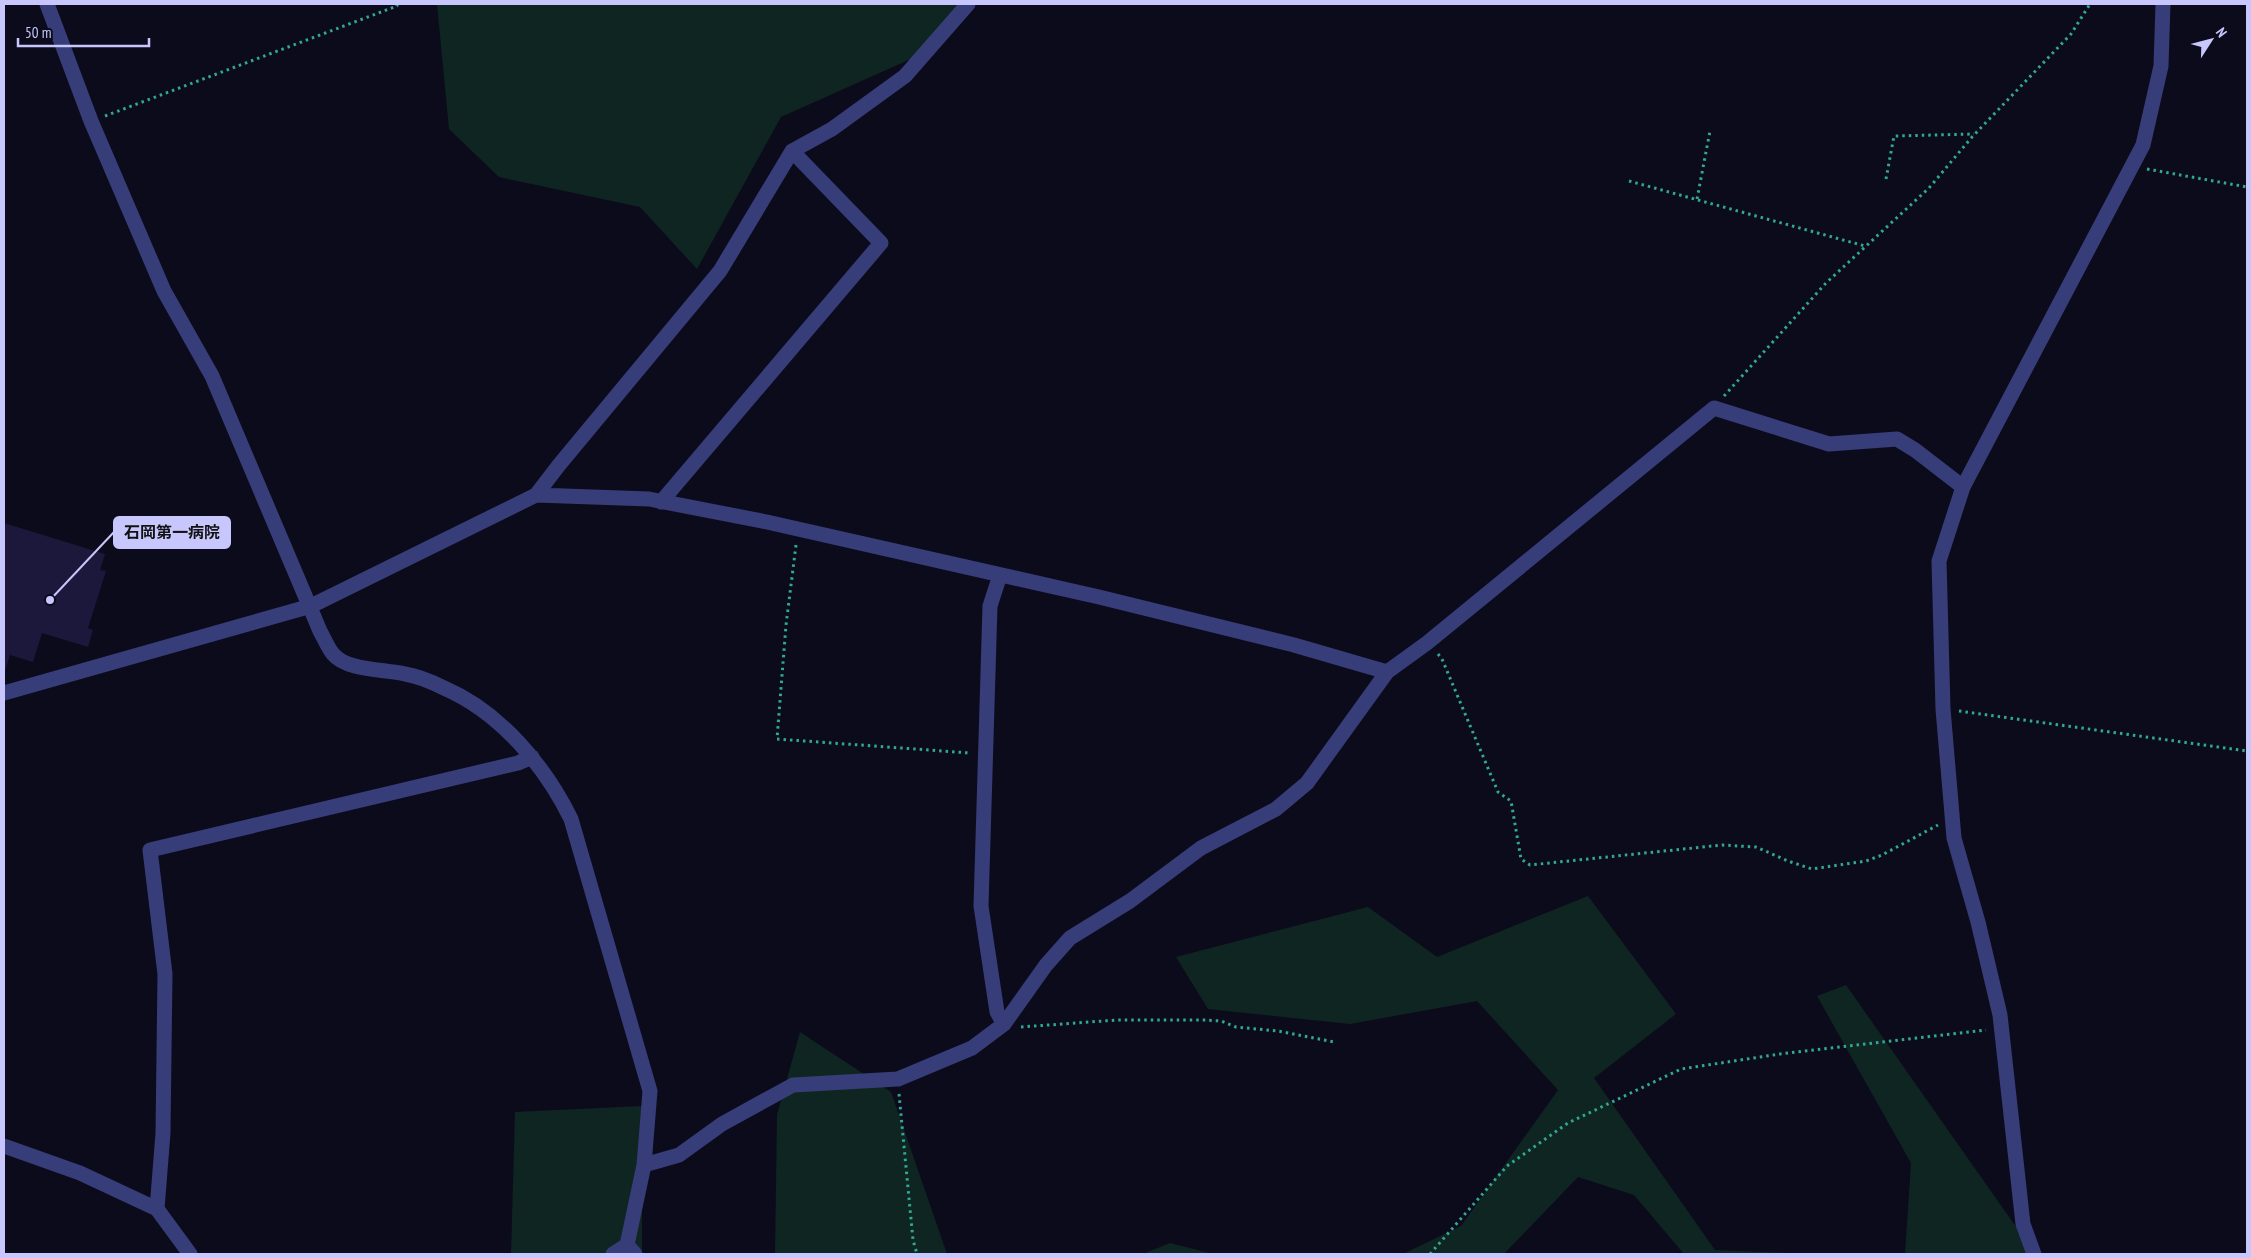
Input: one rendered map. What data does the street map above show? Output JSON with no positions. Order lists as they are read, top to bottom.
{
  "places": ["石岡第一病院"],
  "scale_bar": "50 m",
  "north": "top right"
}
